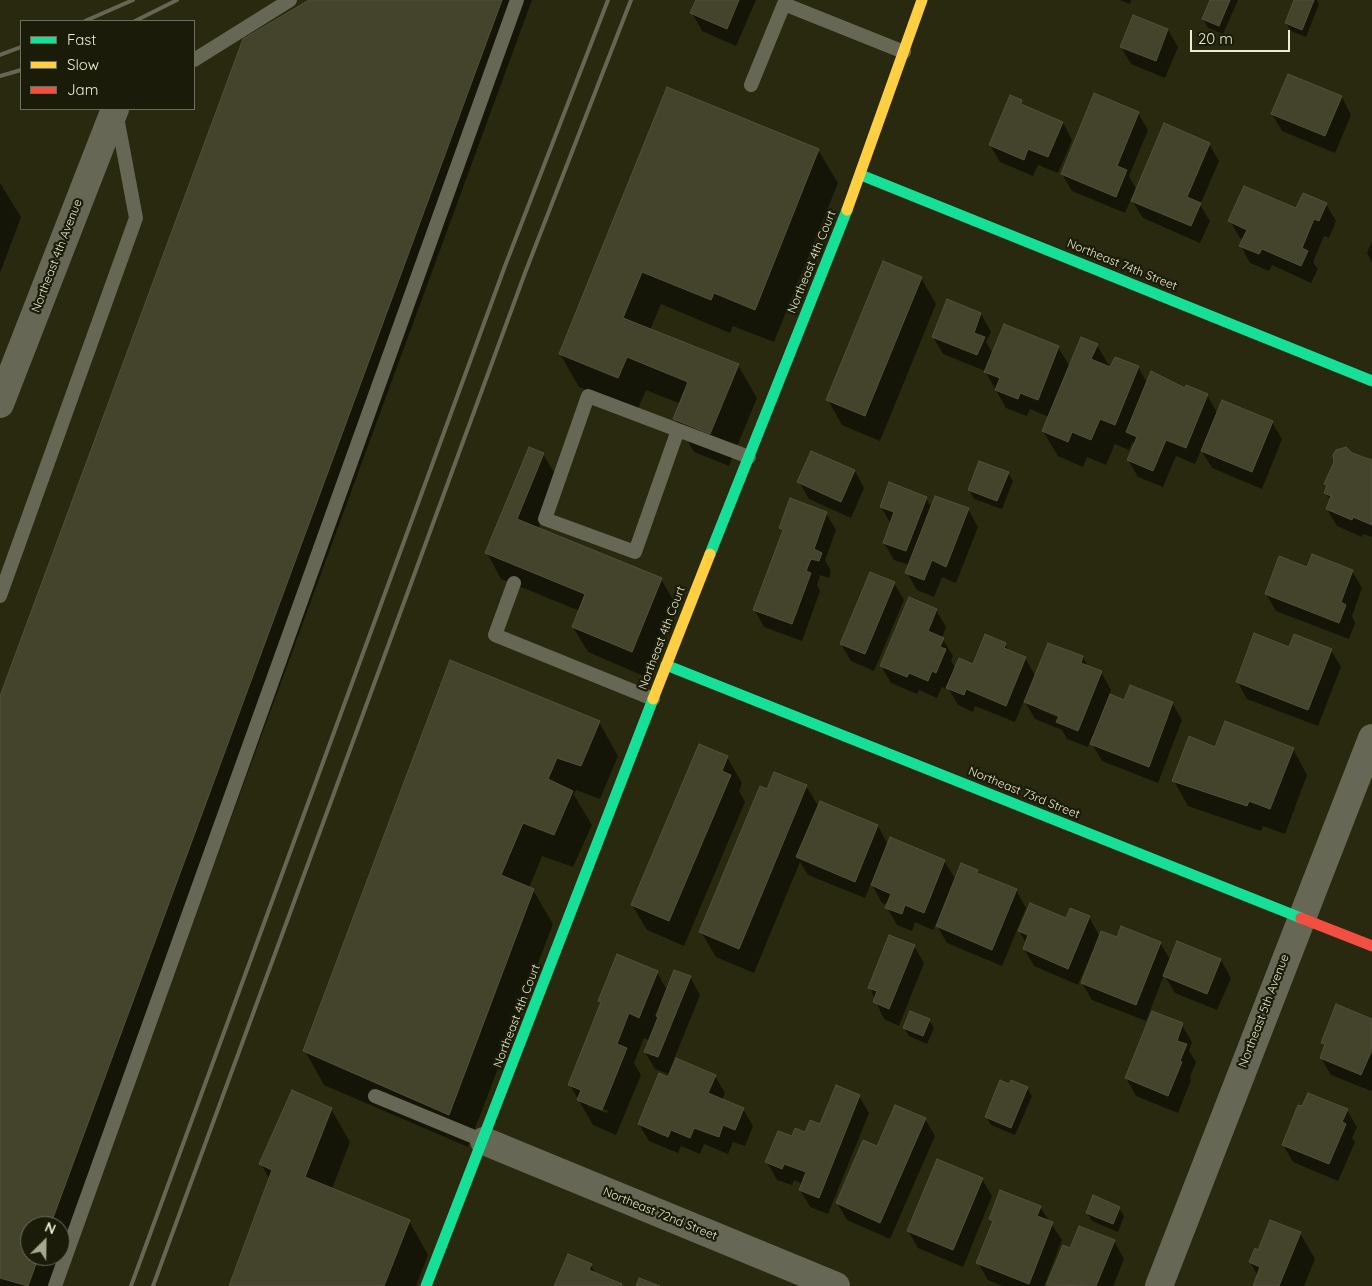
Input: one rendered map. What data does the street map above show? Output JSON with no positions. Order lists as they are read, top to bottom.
{
  "streets": {
    "street": [
      "Northeast 4th Avenue",
      "Northeast 4th Court",
      "Northeast 74th Street",
      "Northeast 73rd Street",
      "Northeast 5th Avenue",
      "Northeast 72nd Street"
    ]
  },
  "crossings": [
    ["Northeast 4th Court", "Northeast 74th Street"],
    ["Northeast 4th Court", "Northeast 73rd Street"],
    ["Northeast 4th Court", "Northeast 72nd Street"],
    ["Northeast 73rd Street", "Northeast 5th Avenue"]
  ],
  "legend": ["Fast", "Slow", "Jam"],
  "scale_bar": "20 m",
  "north": "top right"
}
